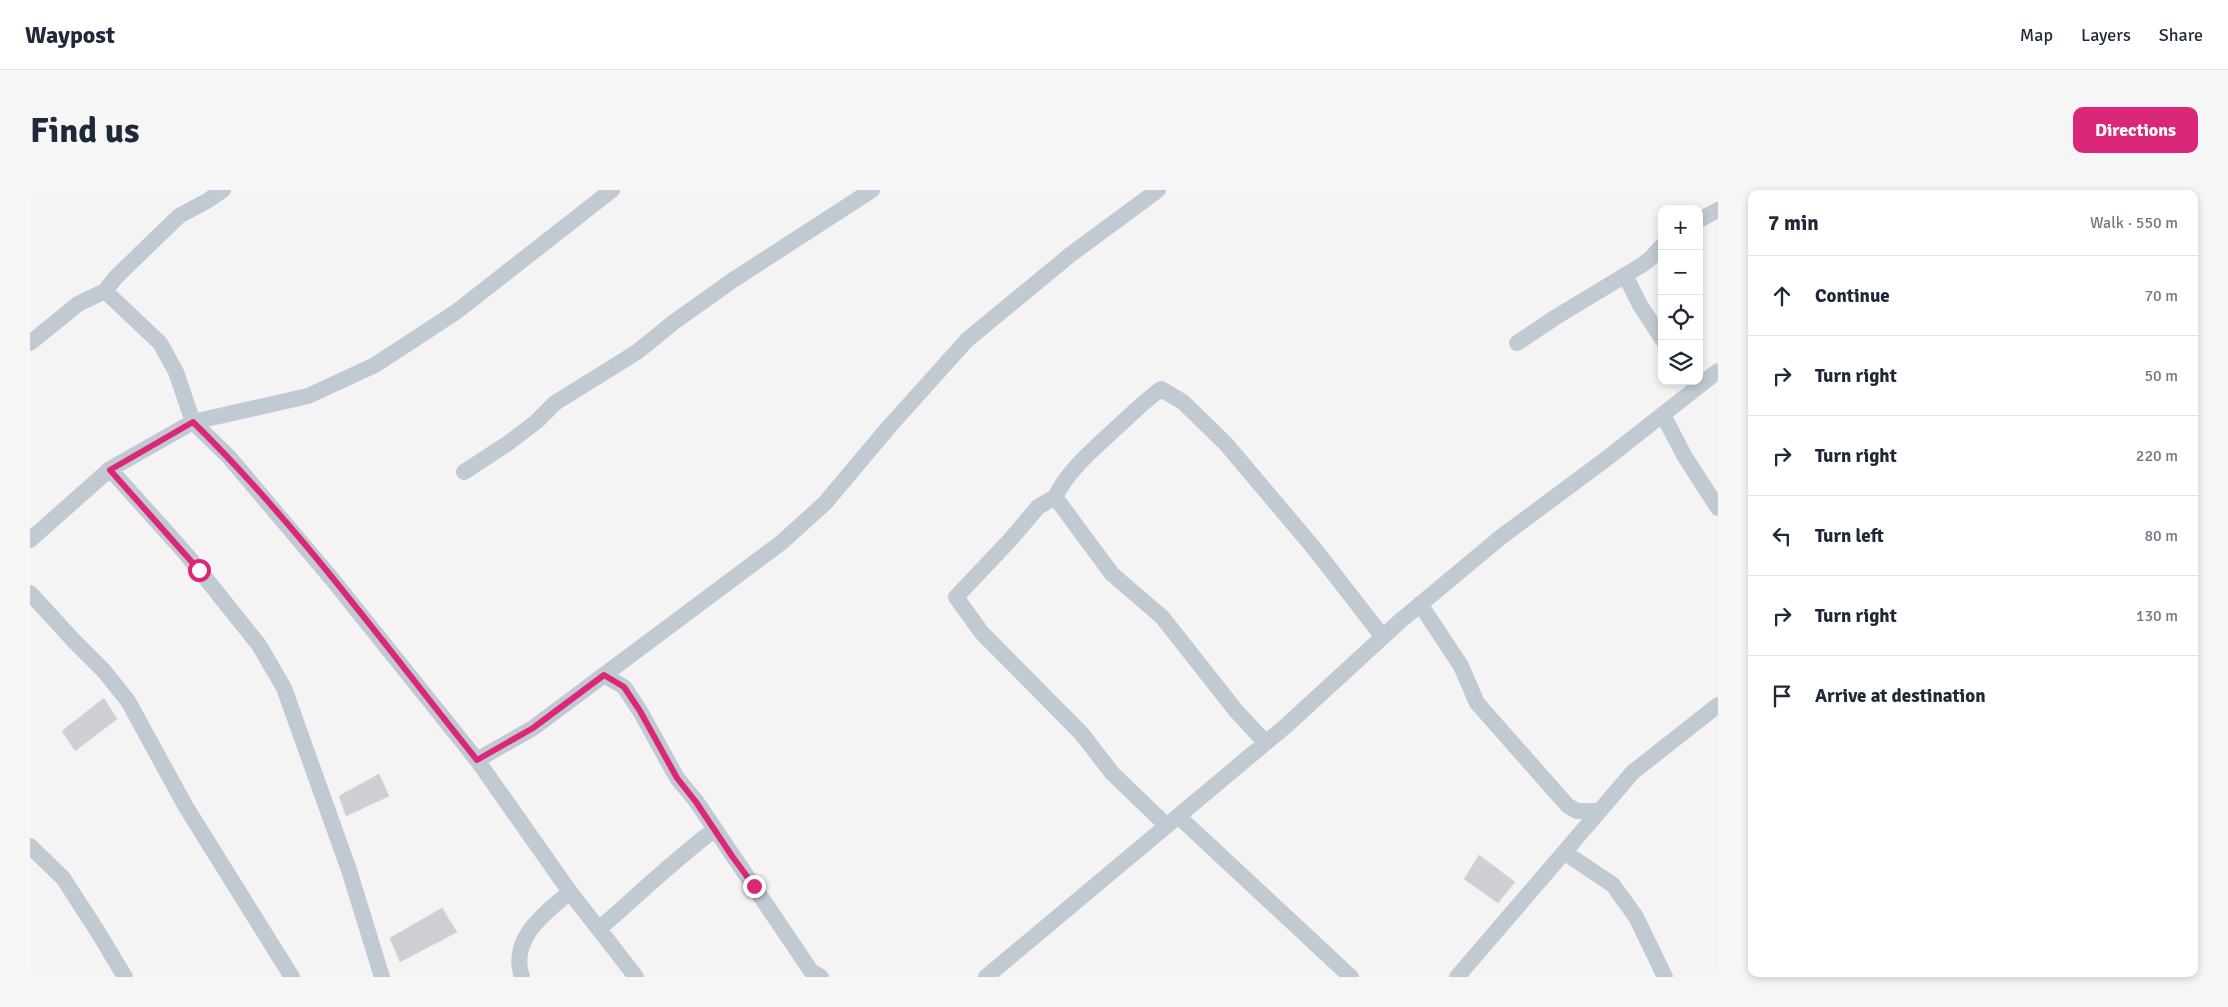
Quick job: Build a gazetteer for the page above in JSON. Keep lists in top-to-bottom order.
{
  "page": {
    "header": "Waypost",
    "nav": ["Map", "Layers", "Share"],
    "buttons": "Directions",
    "title": "Find us",
    "heading": ["7 min", "Walk · 550 m"],
    "map_buttons": ["+", "−"],
    "list": [
      ["Continue", "70 m"],
      ["Turn right", "50 m"],
      ["Turn right", "220 m"],
      ["Turn left", "80 m"],
      ["Turn right", "130 m"],
      "Arrive at destination"
    ]
  }
}
